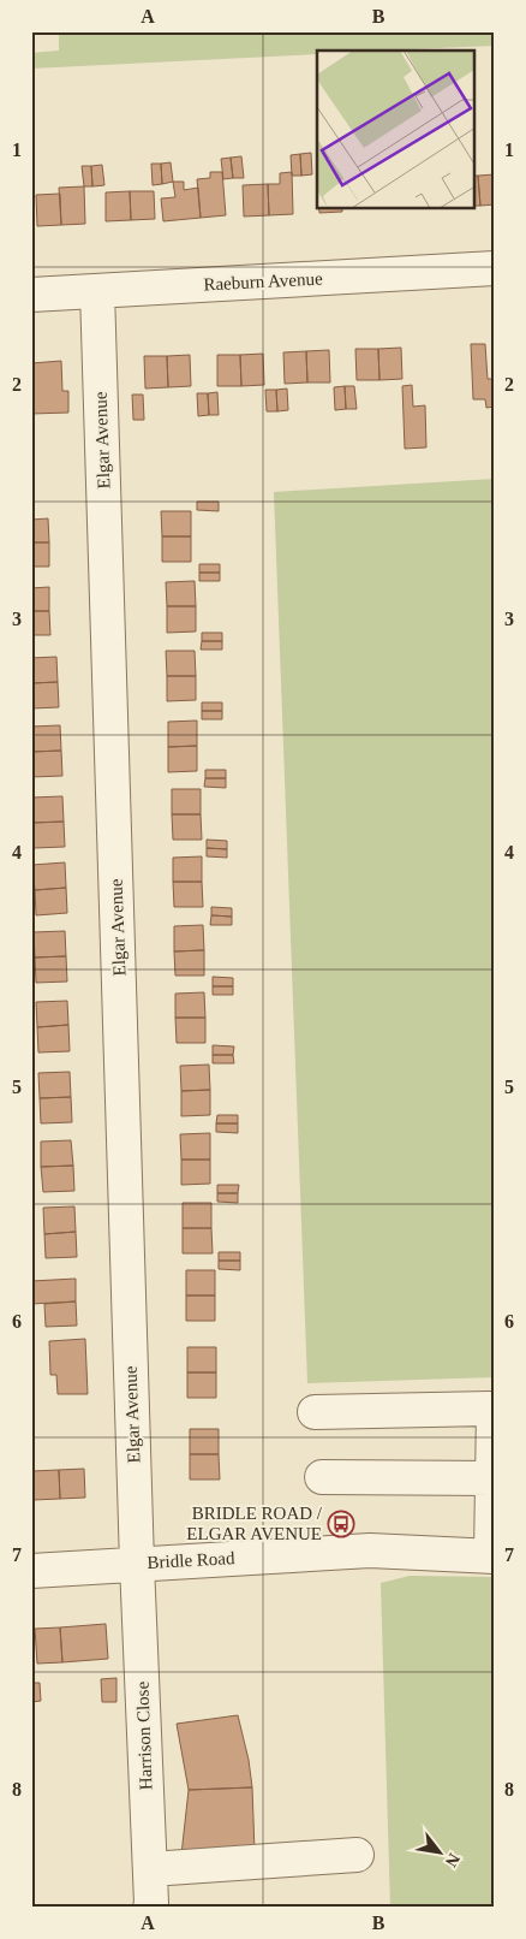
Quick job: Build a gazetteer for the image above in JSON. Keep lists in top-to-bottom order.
{
  "streets": {
    "street": [
      "Raeburn Avenue",
      "Elgar Avenue",
      "Bridle Road",
      "Harrison Close"
    ]
  },
  "crossings": [
    ["Raeburn Avenue", "Elgar Avenue"],
    ["Elgar Avenue", "Bridle Road"],
    ["Elgar Avenue", "Harrison Close"],
    ["Bridle Road", "Harrison Close"]
  ],
  "places": {
    "bus stop": ["BRIDLE ROAD / ELGAR AVENUE"]
  },
  "north": "bottom right",
  "grid": {
    "columns": ["A", "B"],
    "rows": [
      "1",
      "2",
      "3",
      "4",
      "5",
      "6",
      "7",
      "8"
    ]
  }
}
